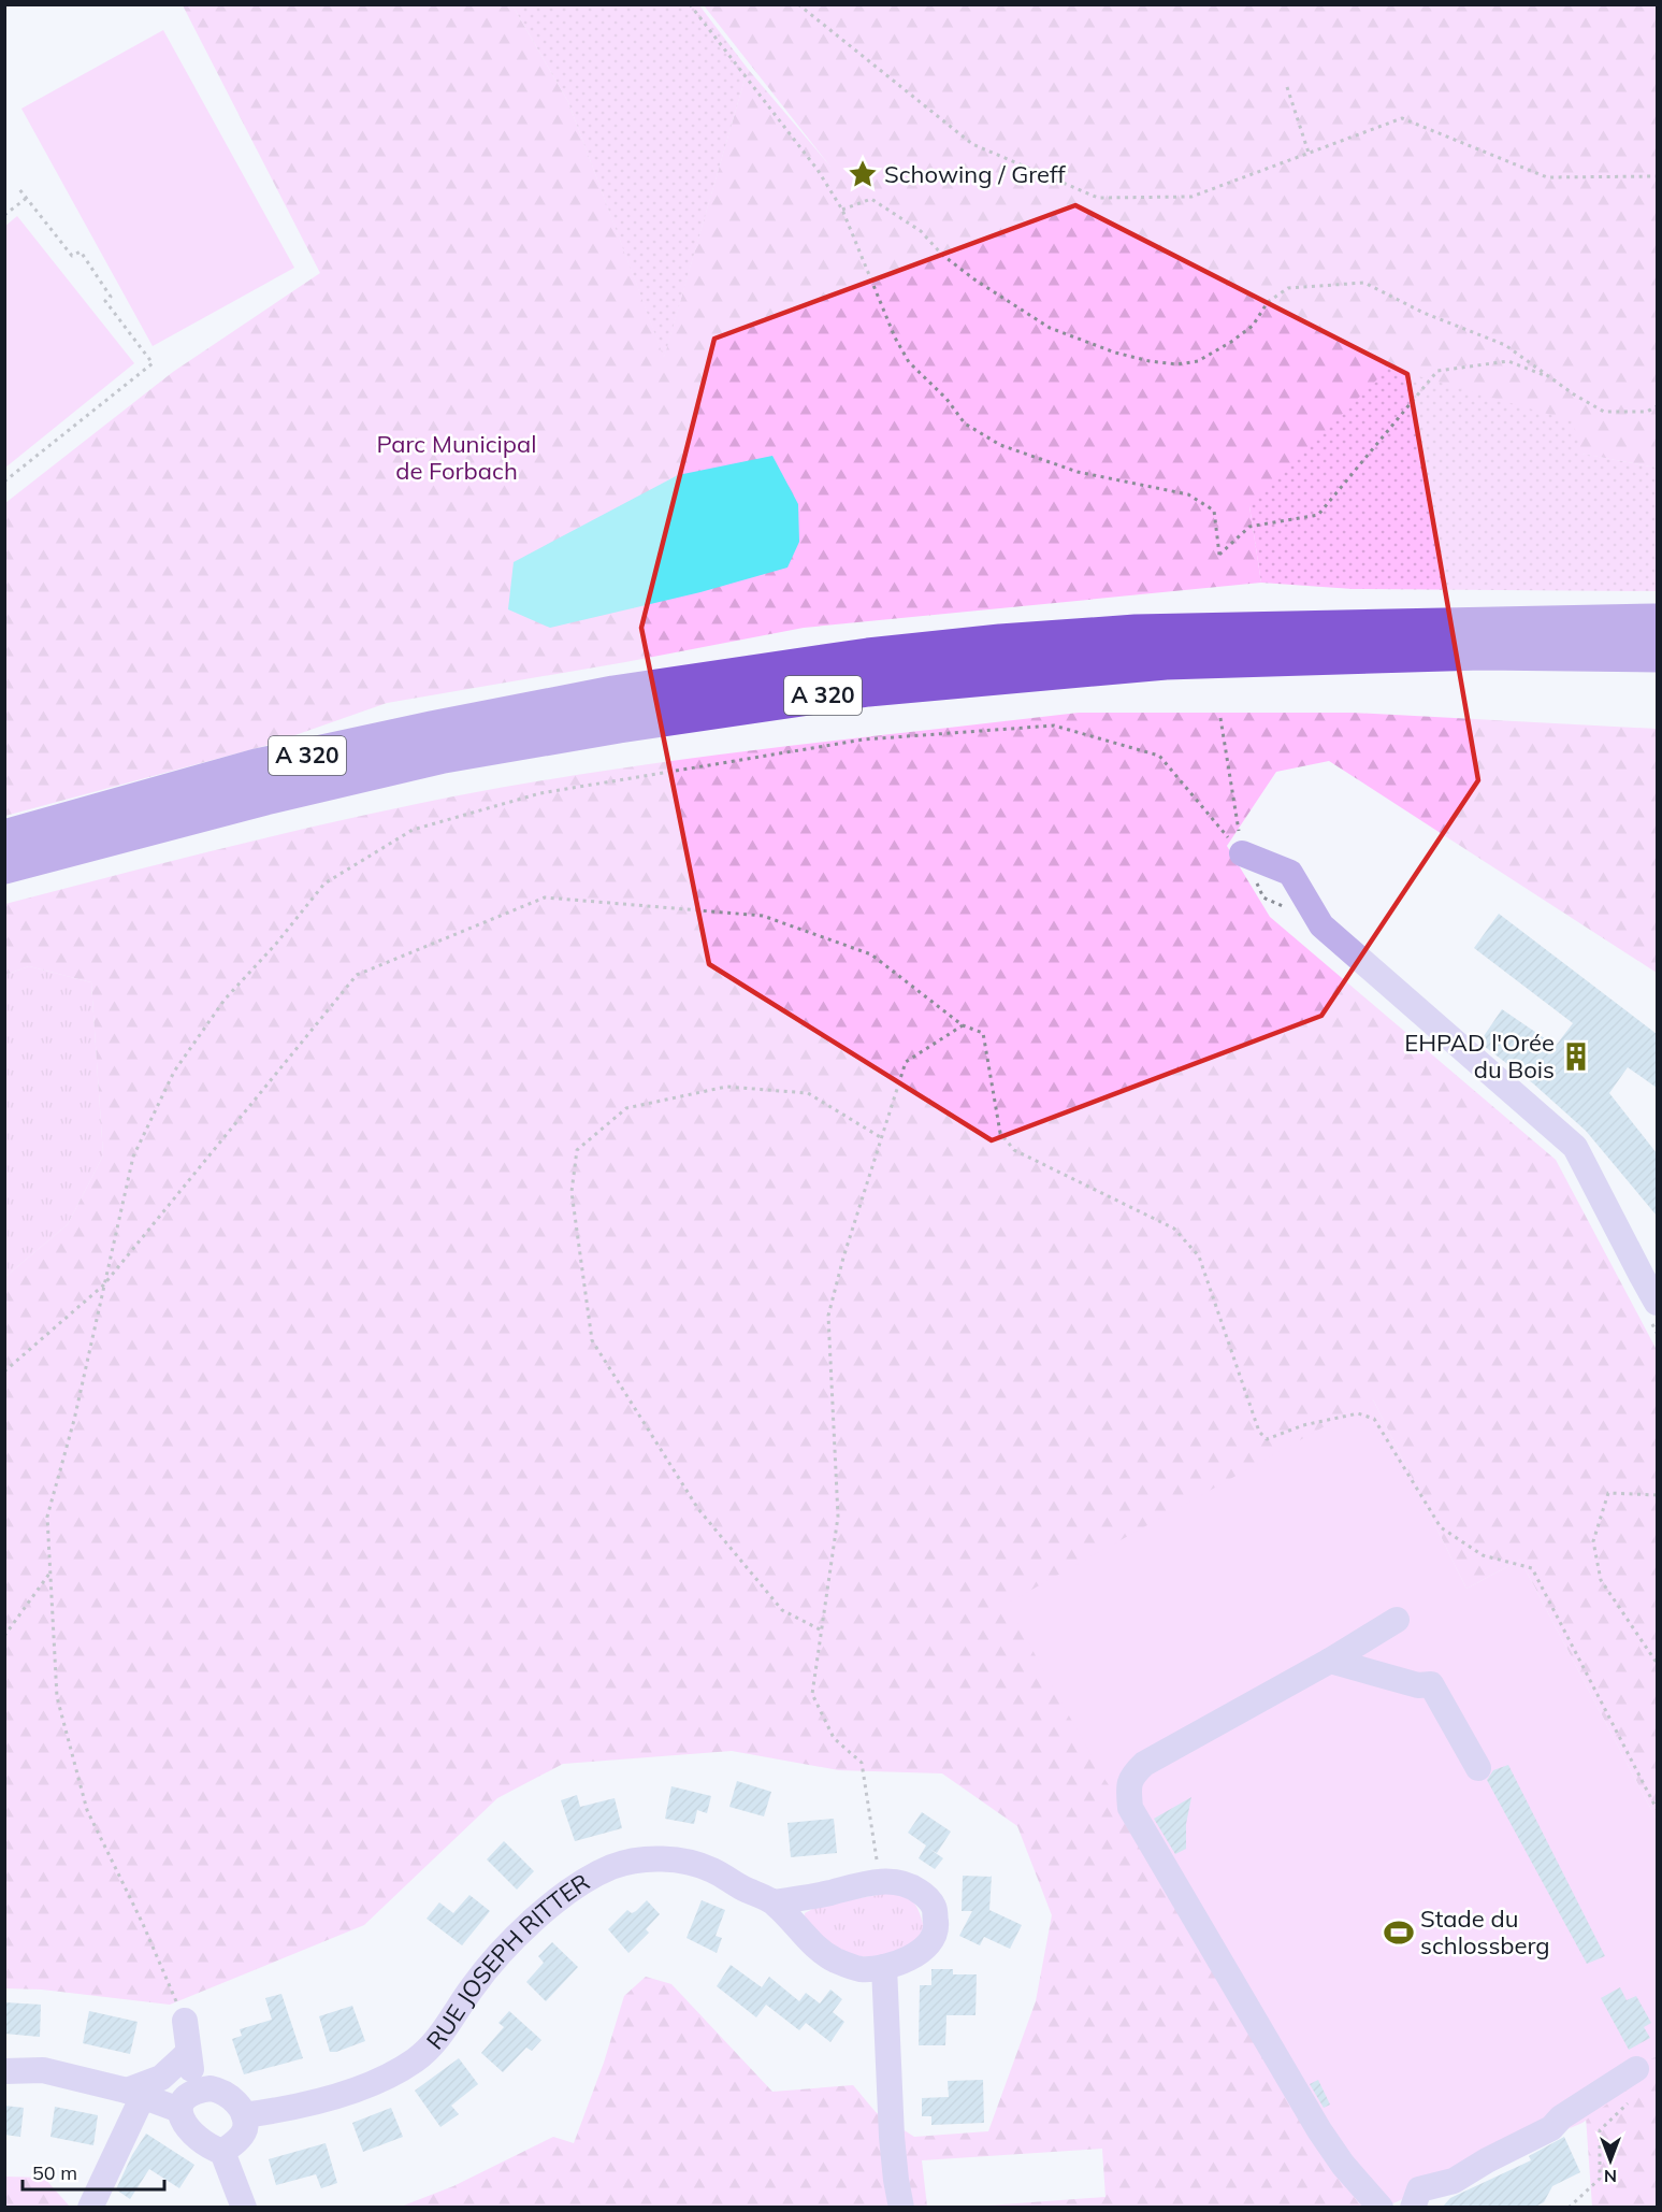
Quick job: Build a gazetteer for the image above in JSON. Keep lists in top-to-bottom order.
{
  "streets": {
    "highway": ["A 320"],
    "street": ["RUE JOSEPH RITTER"]
  },
  "parks": ["Parc Municipal de Forbach"],
  "places": {
    "place": ["Schowing / Greff"],
    "building": ["EHPAD l'Orée du Bois"],
    "sports": ["Stade du schlossberg"]
  },
  "scale_bar": "50 m",
  "north": "bottom"
}
